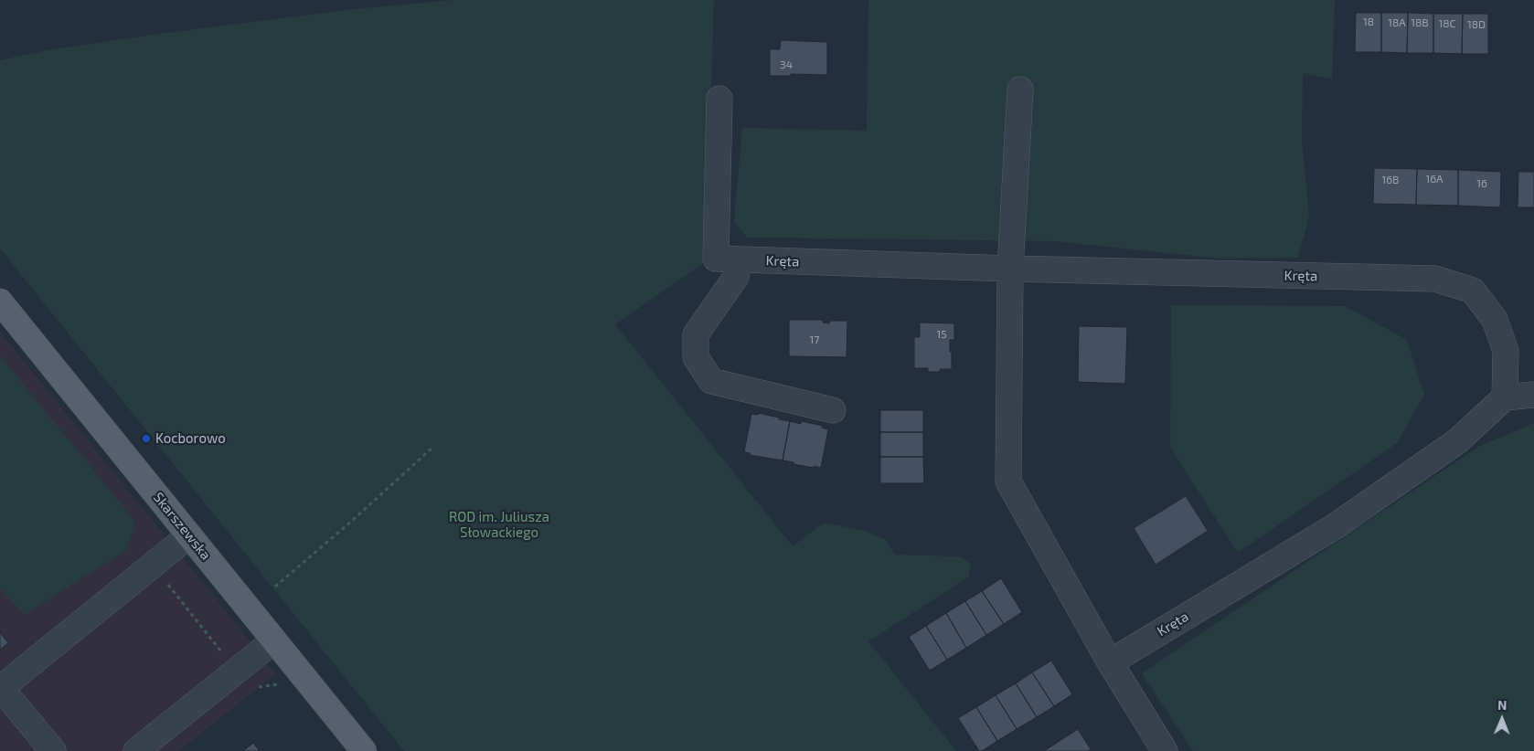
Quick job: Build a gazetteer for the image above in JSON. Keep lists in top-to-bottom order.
{
  "streets": {
    "main road": ["Skarszewska"],
    "street": ["Kręta"]
  },
  "parks": ["ROD im. Juliusza Słowackiego"],
  "places": ["Kocborowo"],
  "house_numbers": [
    "18",
    "18A",
    "18B",
    "18C",
    "18D",
    "34",
    "16A",
    "16B",
    "16",
    "15",
    "17"
  ],
  "north": "top"
}
